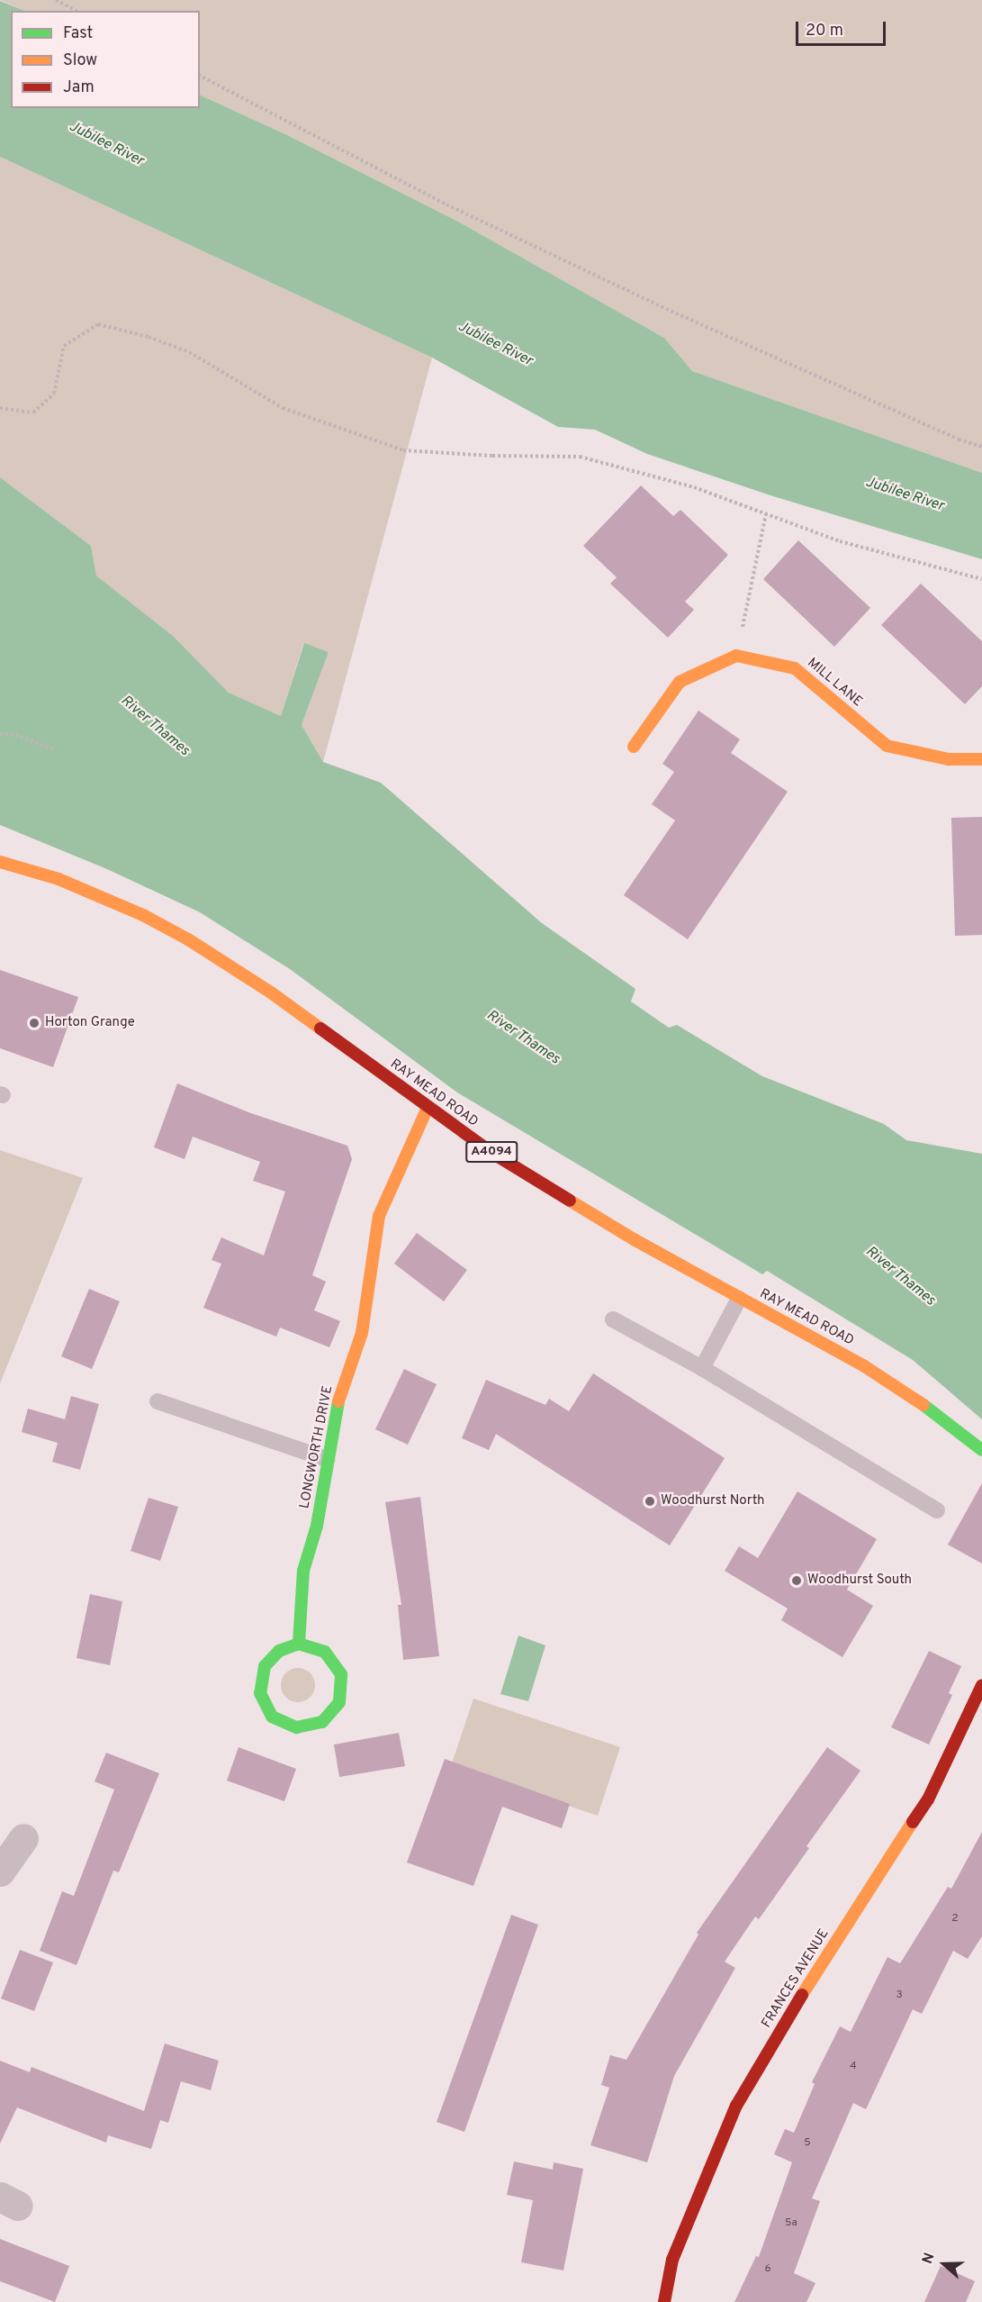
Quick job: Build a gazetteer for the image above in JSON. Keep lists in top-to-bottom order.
{
  "streets": {
    "street": [
      "MILL LANE",
      "RAY MEAD ROAD",
      "A4094",
      "LONGWORTH DRIVE",
      "FRANCES AVENUE"
    ]
  },
  "crossings": [
    ["RAY MEAD ROAD", "LONGWORTH DRIVE"]
  ],
  "water": ["Jubilee River", "River Thames"],
  "places": ["Horton Grange", "Woodhurst North", "Woodhurst South"],
  "house_numbers": [
    "2",
    "3",
    "4",
    "5",
    "5a",
    "6"
  ],
  "legend": ["Fast", "Slow", "Jam"],
  "scale_bar": "20 m",
  "north": "left"
}
